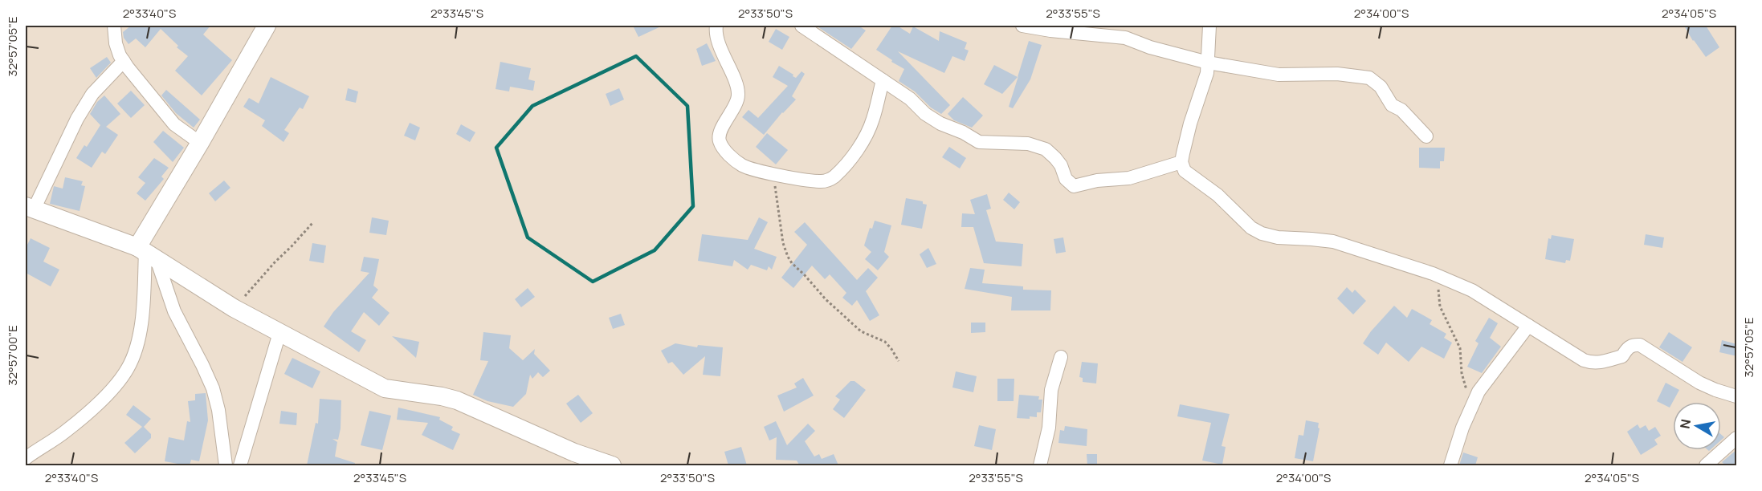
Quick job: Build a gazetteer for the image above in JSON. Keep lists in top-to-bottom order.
{
  "north": "left",
  "coordinates": [
    "2°33'40\"S",
    "2°33'45\"S",
    "2°33'50\"S",
    "2°33'55\"S",
    "2°34'00\"S",
    "2°34'05\"S",
    "32°57'05\"E",
    "32°57'00\"E"
  ]
}
